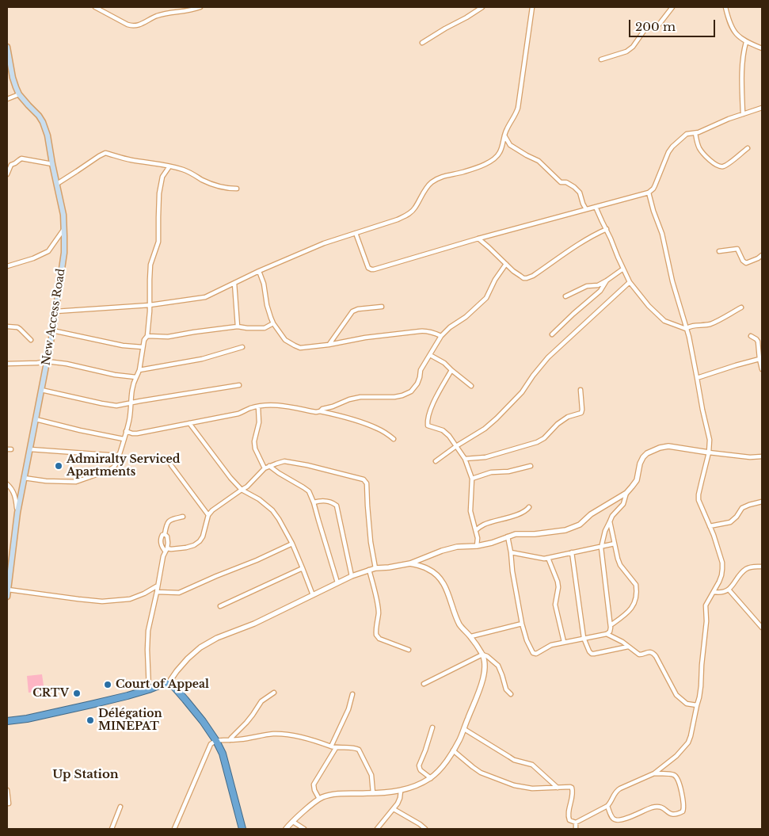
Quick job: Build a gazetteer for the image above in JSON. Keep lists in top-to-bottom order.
{
  "streets": {
    "main road": ["New Access Road"]
  },
  "districts": ["Up Station"],
  "places": [
    "Admiralty Serviced Apartments",
    "Court of Appeal",
    "CRTV",
    "Délégation MINEPAT"
  ],
  "scale_bar": "200 m"
}
